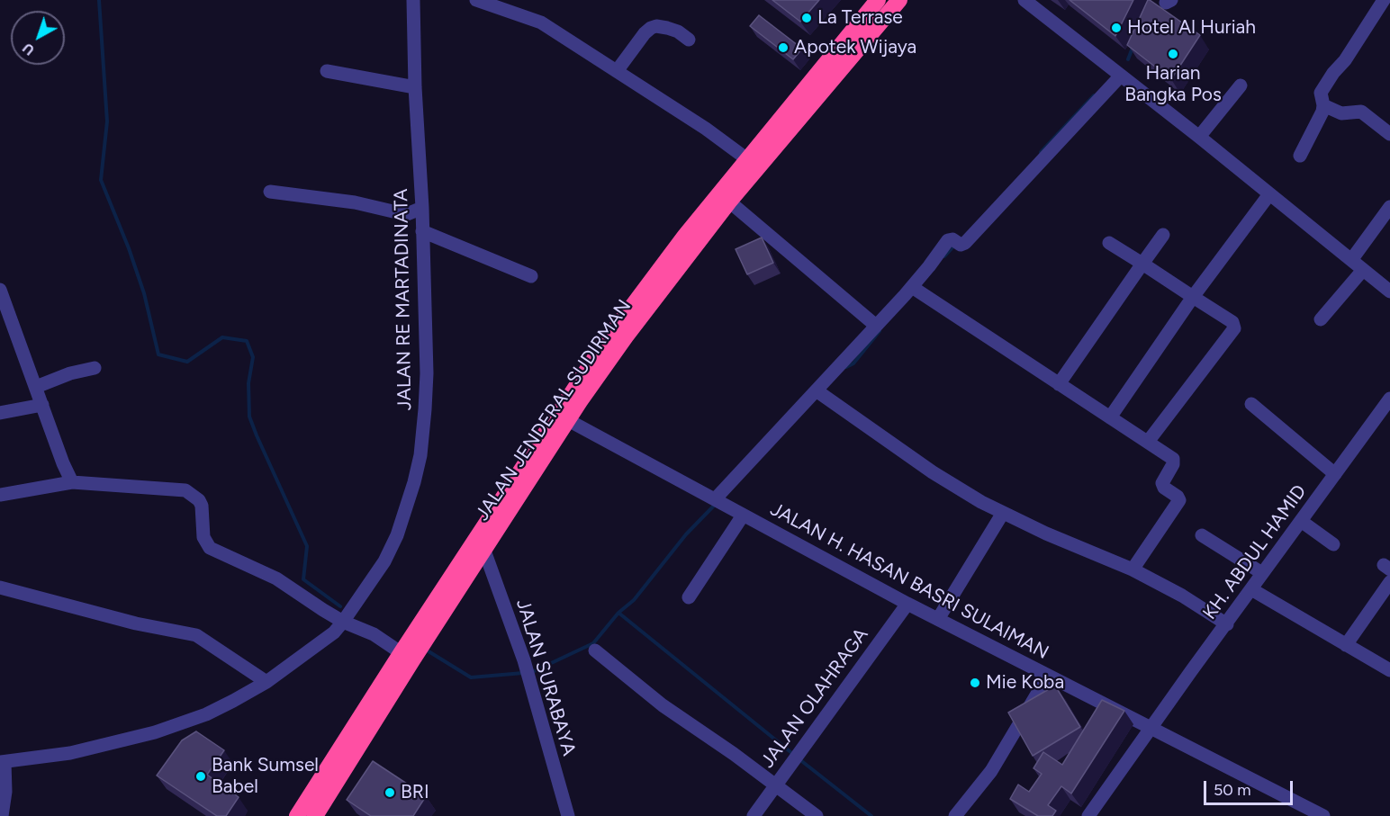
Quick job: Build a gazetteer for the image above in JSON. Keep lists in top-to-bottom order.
{
  "streets": {
    "highway": ["JALAN JENDERAL SUDIRMAN"],
    "street": [
      "JALAN RE MARTADINATA",
      "KH. ABDUL HAMID",
      "JALAN H. HASAN BASRI SULAIMAN",
      "JALAN SURABAYA",
      "JALAN OLAHRAGA"
    ]
  },
  "crossings": [
    ["JALAN JENDERAL SUDIRMAN", "JALAN H. HASAN BASRI SULAIMAN"],
    ["JALAN JENDERAL SUDIRMAN", "JALAN SURABAYA"],
    ["KH. ABDUL HAMID", "JALAN H. HASAN BASRI SULAIMAN"],
    ["JALAN H. HASAN BASRI SULAIMAN", "JALAN OLAHRAGA"]
  ],
  "places": [
    "La Terrase",
    "Hotel Al Huriah",
    "Apotek Wijaya",
    "Harian Bangka Pos",
    "Mie Koba",
    "Bank Sumsel Babel",
    "BRI"
  ],
  "scale_bar": "50 m",
  "north": "bottom left"
}
